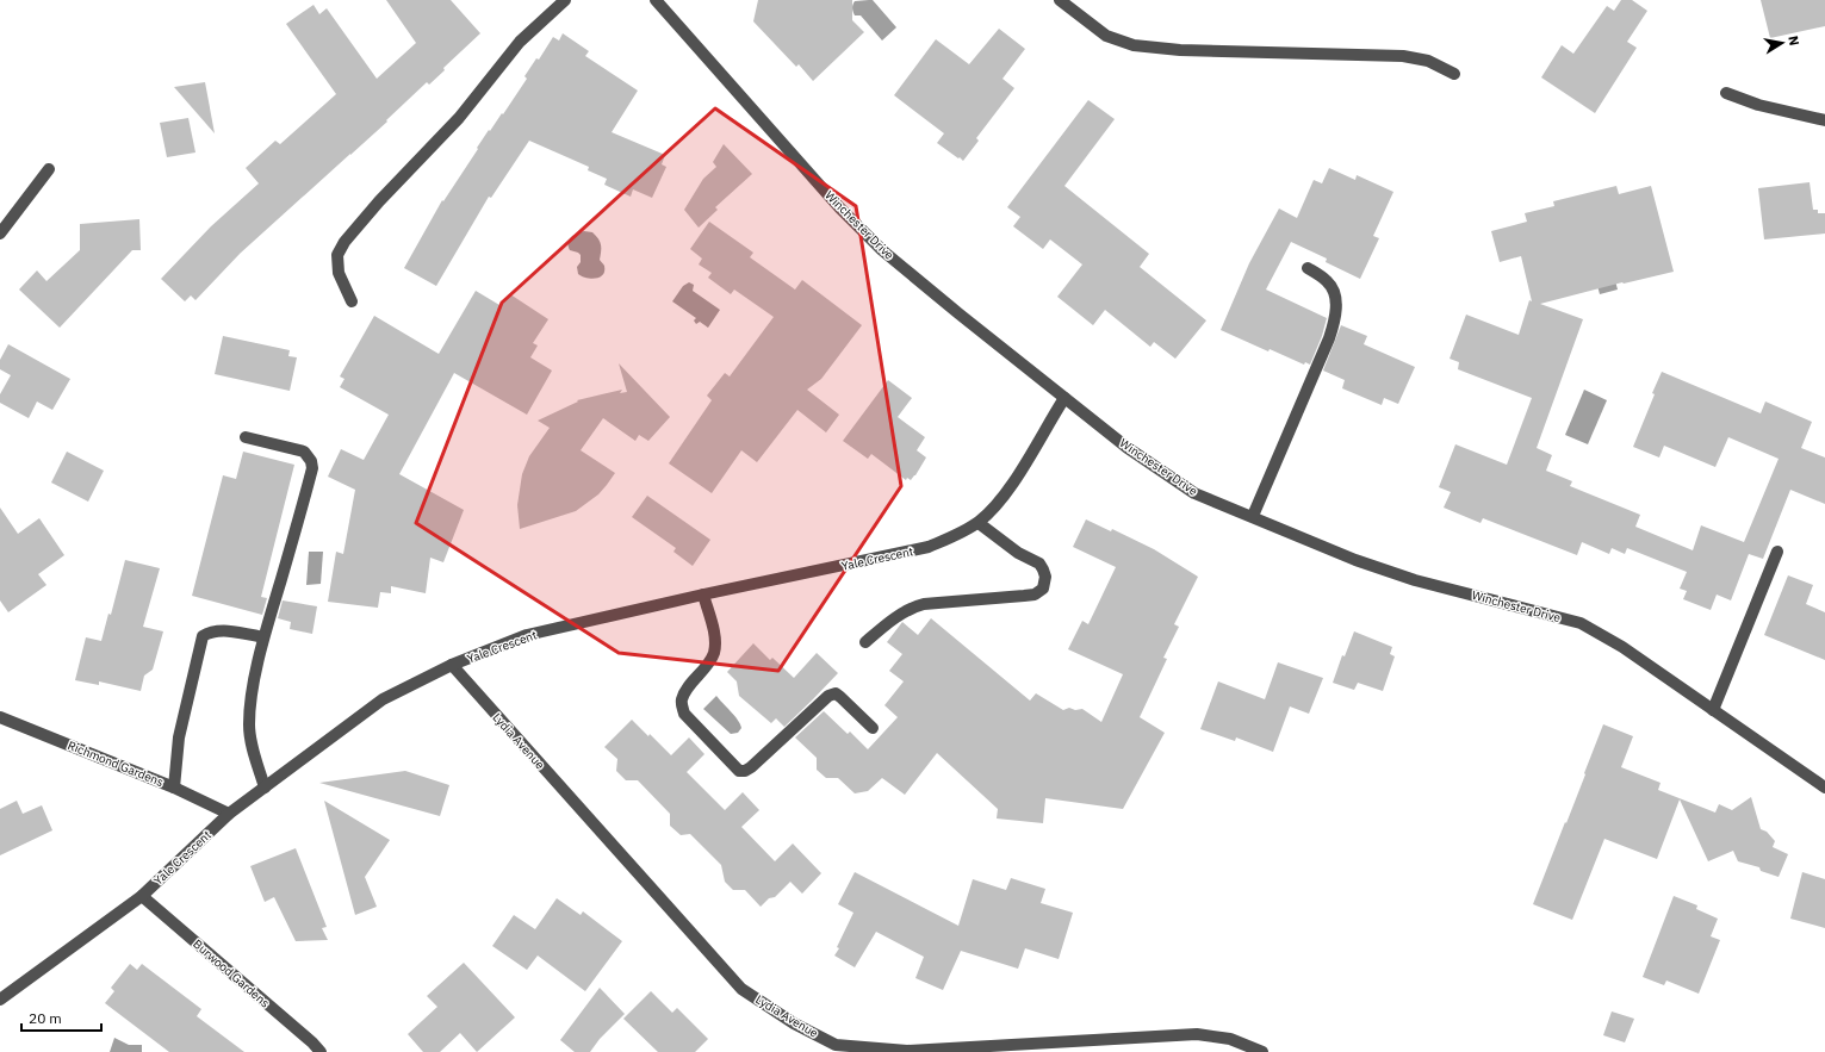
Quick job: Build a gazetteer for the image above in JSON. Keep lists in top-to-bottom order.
{
  "streets": {
    "street": [
      "Winchester Drive",
      "Yale Crescent",
      "Lydia Avenue",
      "Richmond Gardens",
      "Burwood Gardens"
    ]
  },
  "crossings": [
    ["Winchester Drive", "Yale Crescent"],
    ["Yale Crescent", "Lydia Avenue"],
    ["Yale Crescent", "Richmond Gardens"],
    ["Yale Crescent", "Burwood Gardens"]
  ],
  "scale_bar": "20 m",
  "north": "right"
}
